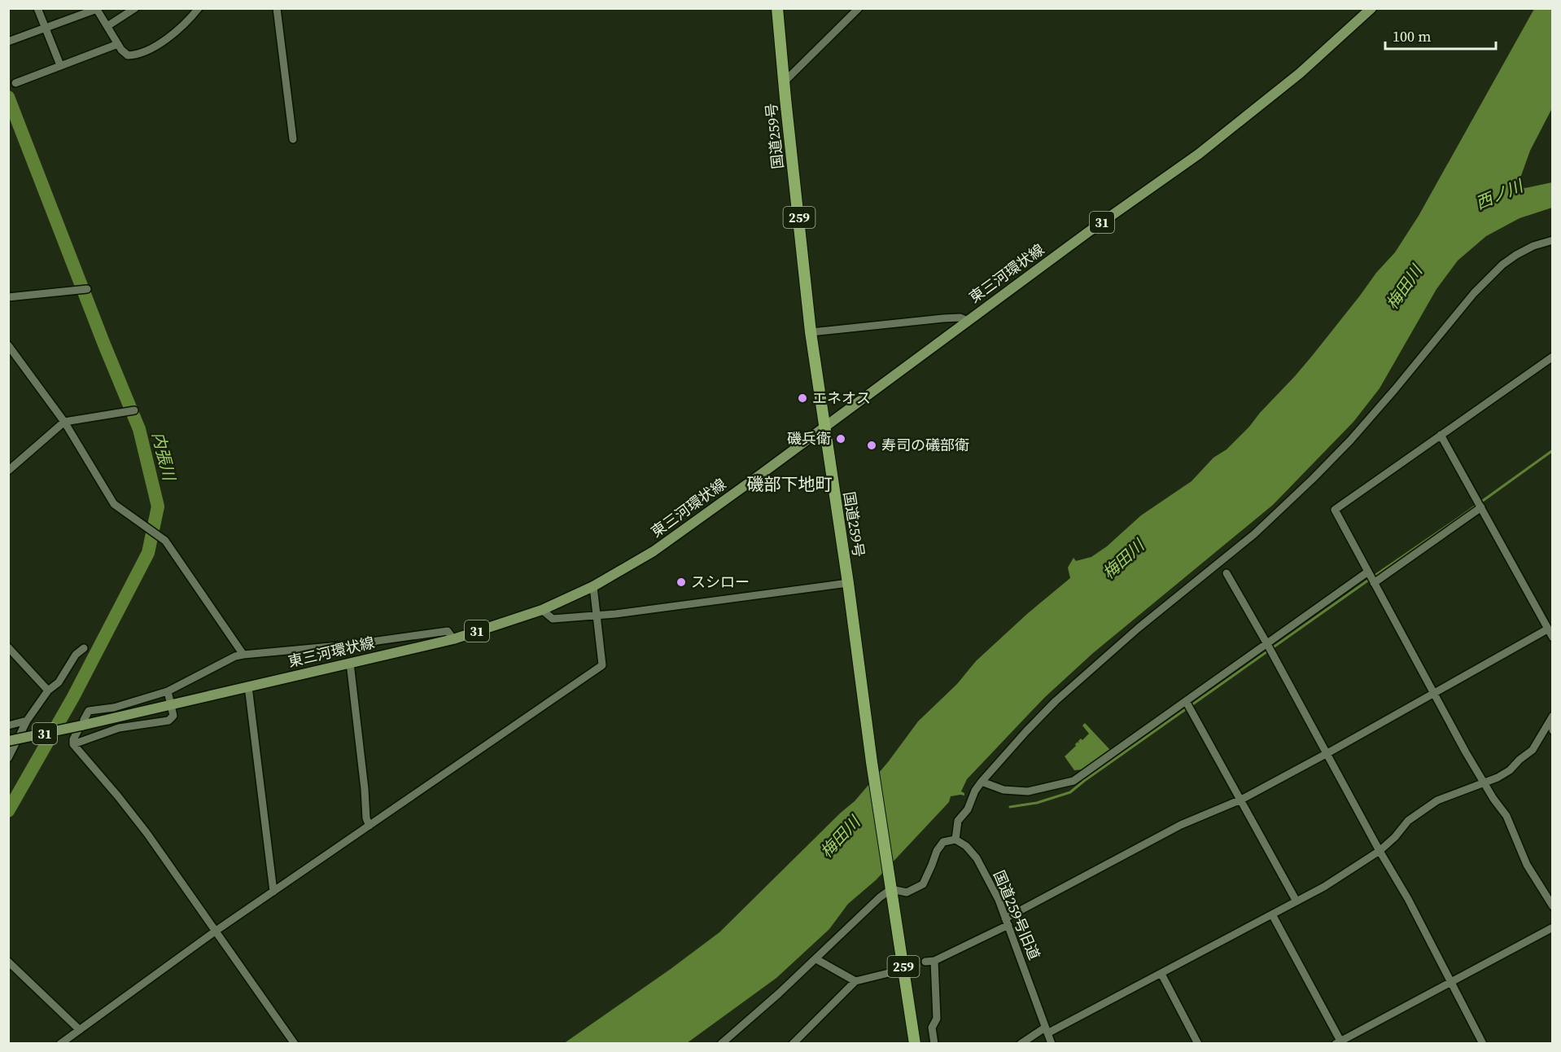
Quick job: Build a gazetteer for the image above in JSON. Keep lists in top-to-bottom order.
{
  "streets": {
    "highway": ["国道259号", "259"],
    "main road": ["31", "東三河環状線"],
    "street": ["国道259号旧道"]
  },
  "crossings": [
    ["国道259号", "東三河環状線"]
  ],
  "districts": ["磯部下地町"],
  "water": ["西ノ川", "梅田川", "内張川"],
  "places": [
    "エネオス",
    "磯兵衛",
    "寿司の礒部衛",
    "スシロー"
  ],
  "scale_bar": "100 m"
}
